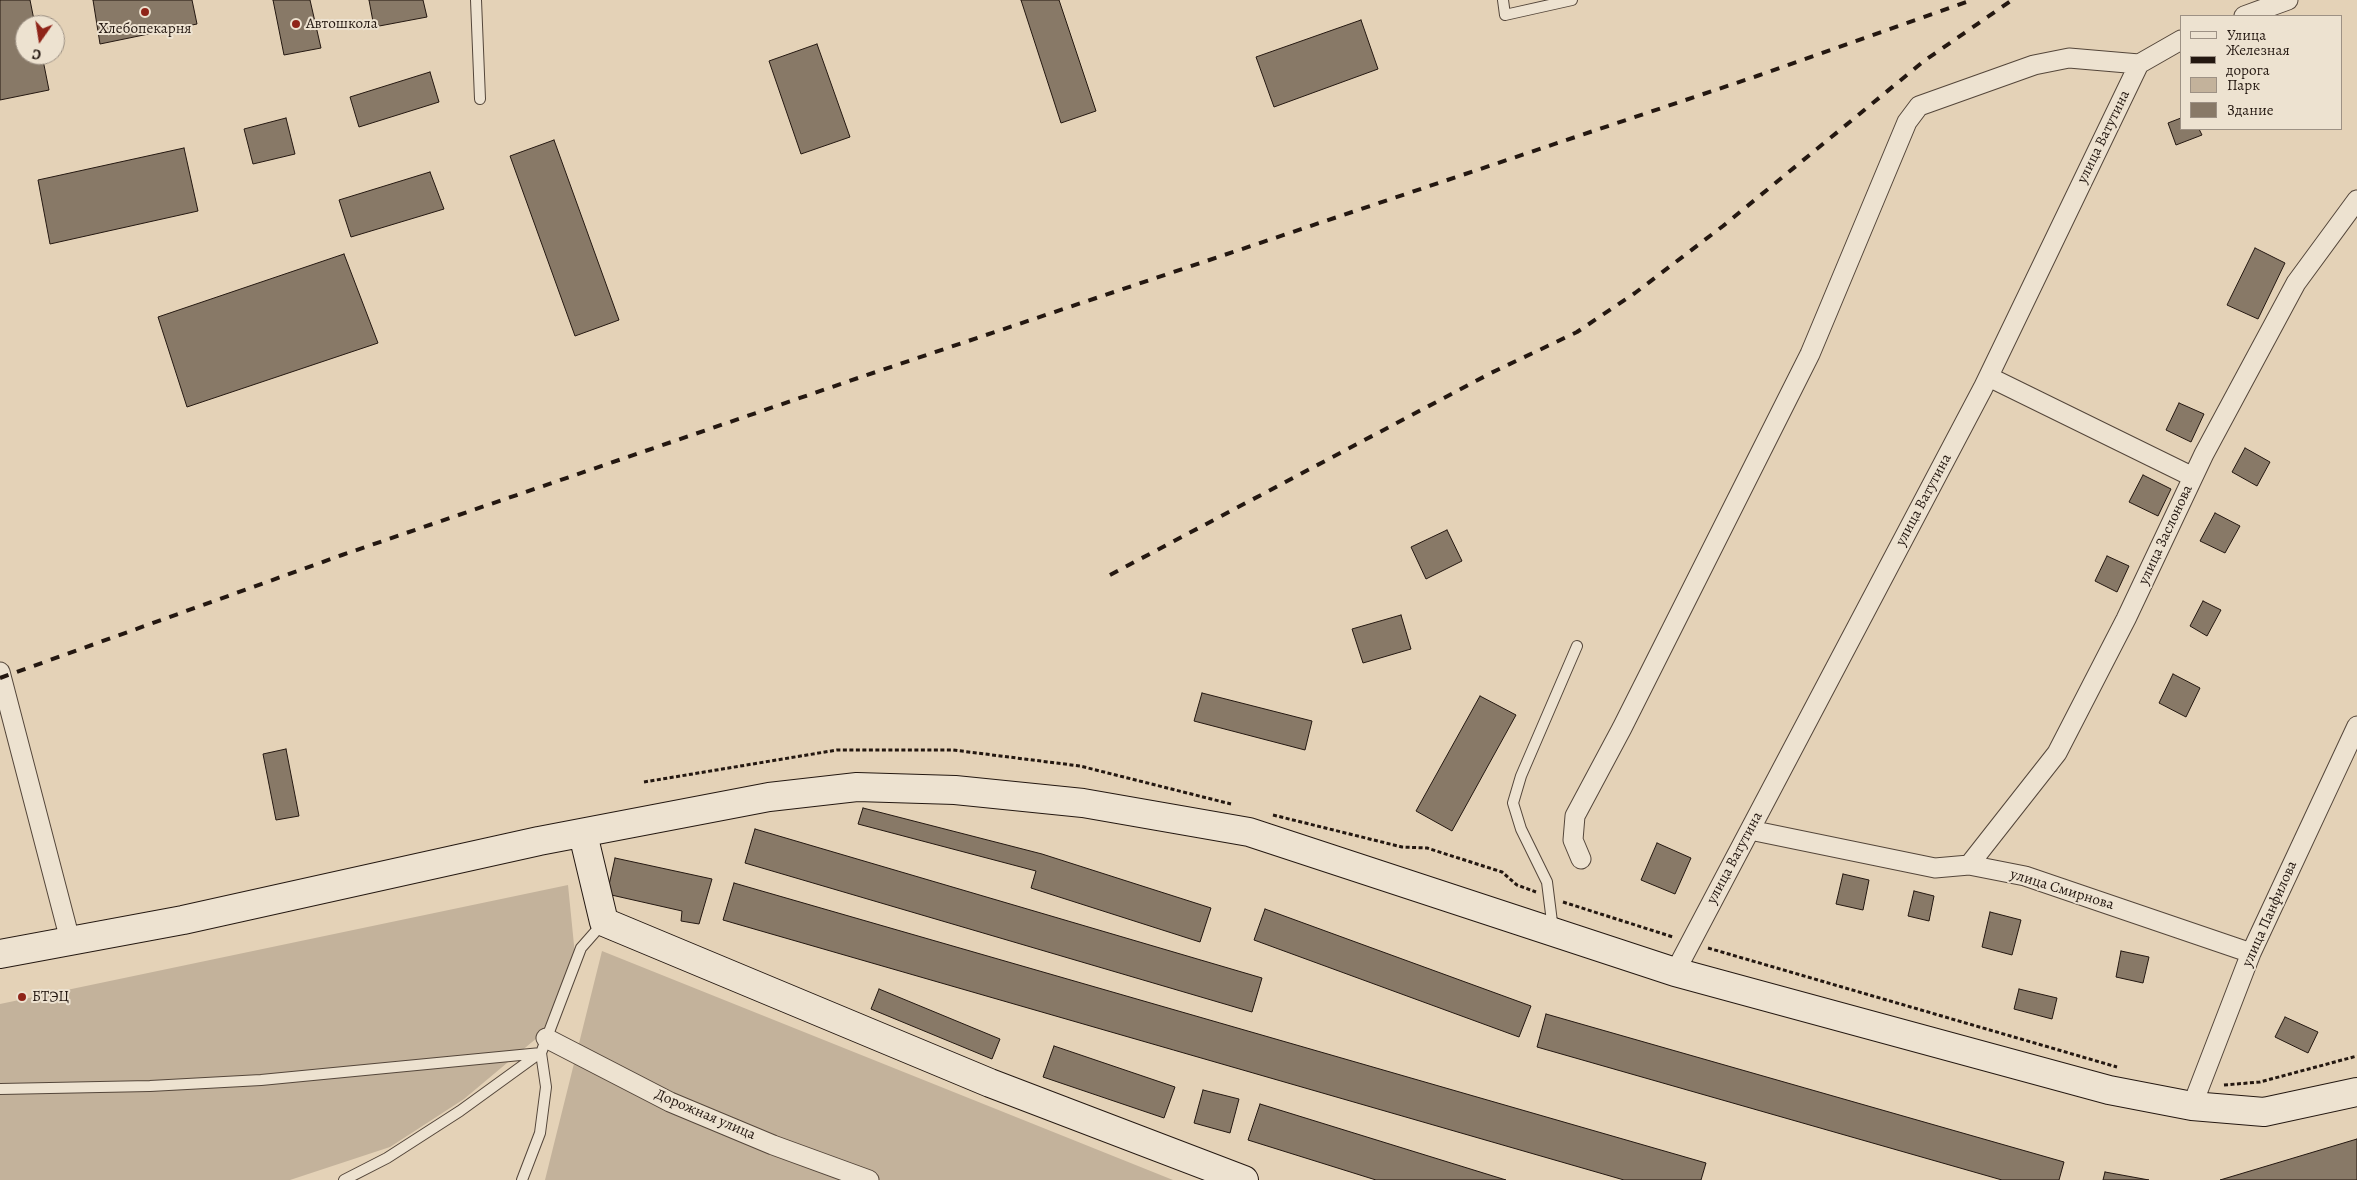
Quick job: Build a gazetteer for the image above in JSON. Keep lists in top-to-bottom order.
{
  "streets": {
    "street": [
      "улица Ватутина",
      "улица Заслонова",
      "улица Смирнова",
      "улица Панфилова",
      "Дорожная улица"
    ]
  },
  "crossings": [
    ["улица Ватутина", "улица Смирнова"],
    ["улица Заслонова", "улица Смирнова"],
    ["улица Смирнова", "улица Панфилова"]
  ],
  "places": ["Хлебопекарня", "Автошкола", "БТЭЦ"],
  "legend": [
    "Улица",
    "Железная дорога",
    "Парк",
    "Здание"
  ],
  "north": "bottom"
}
